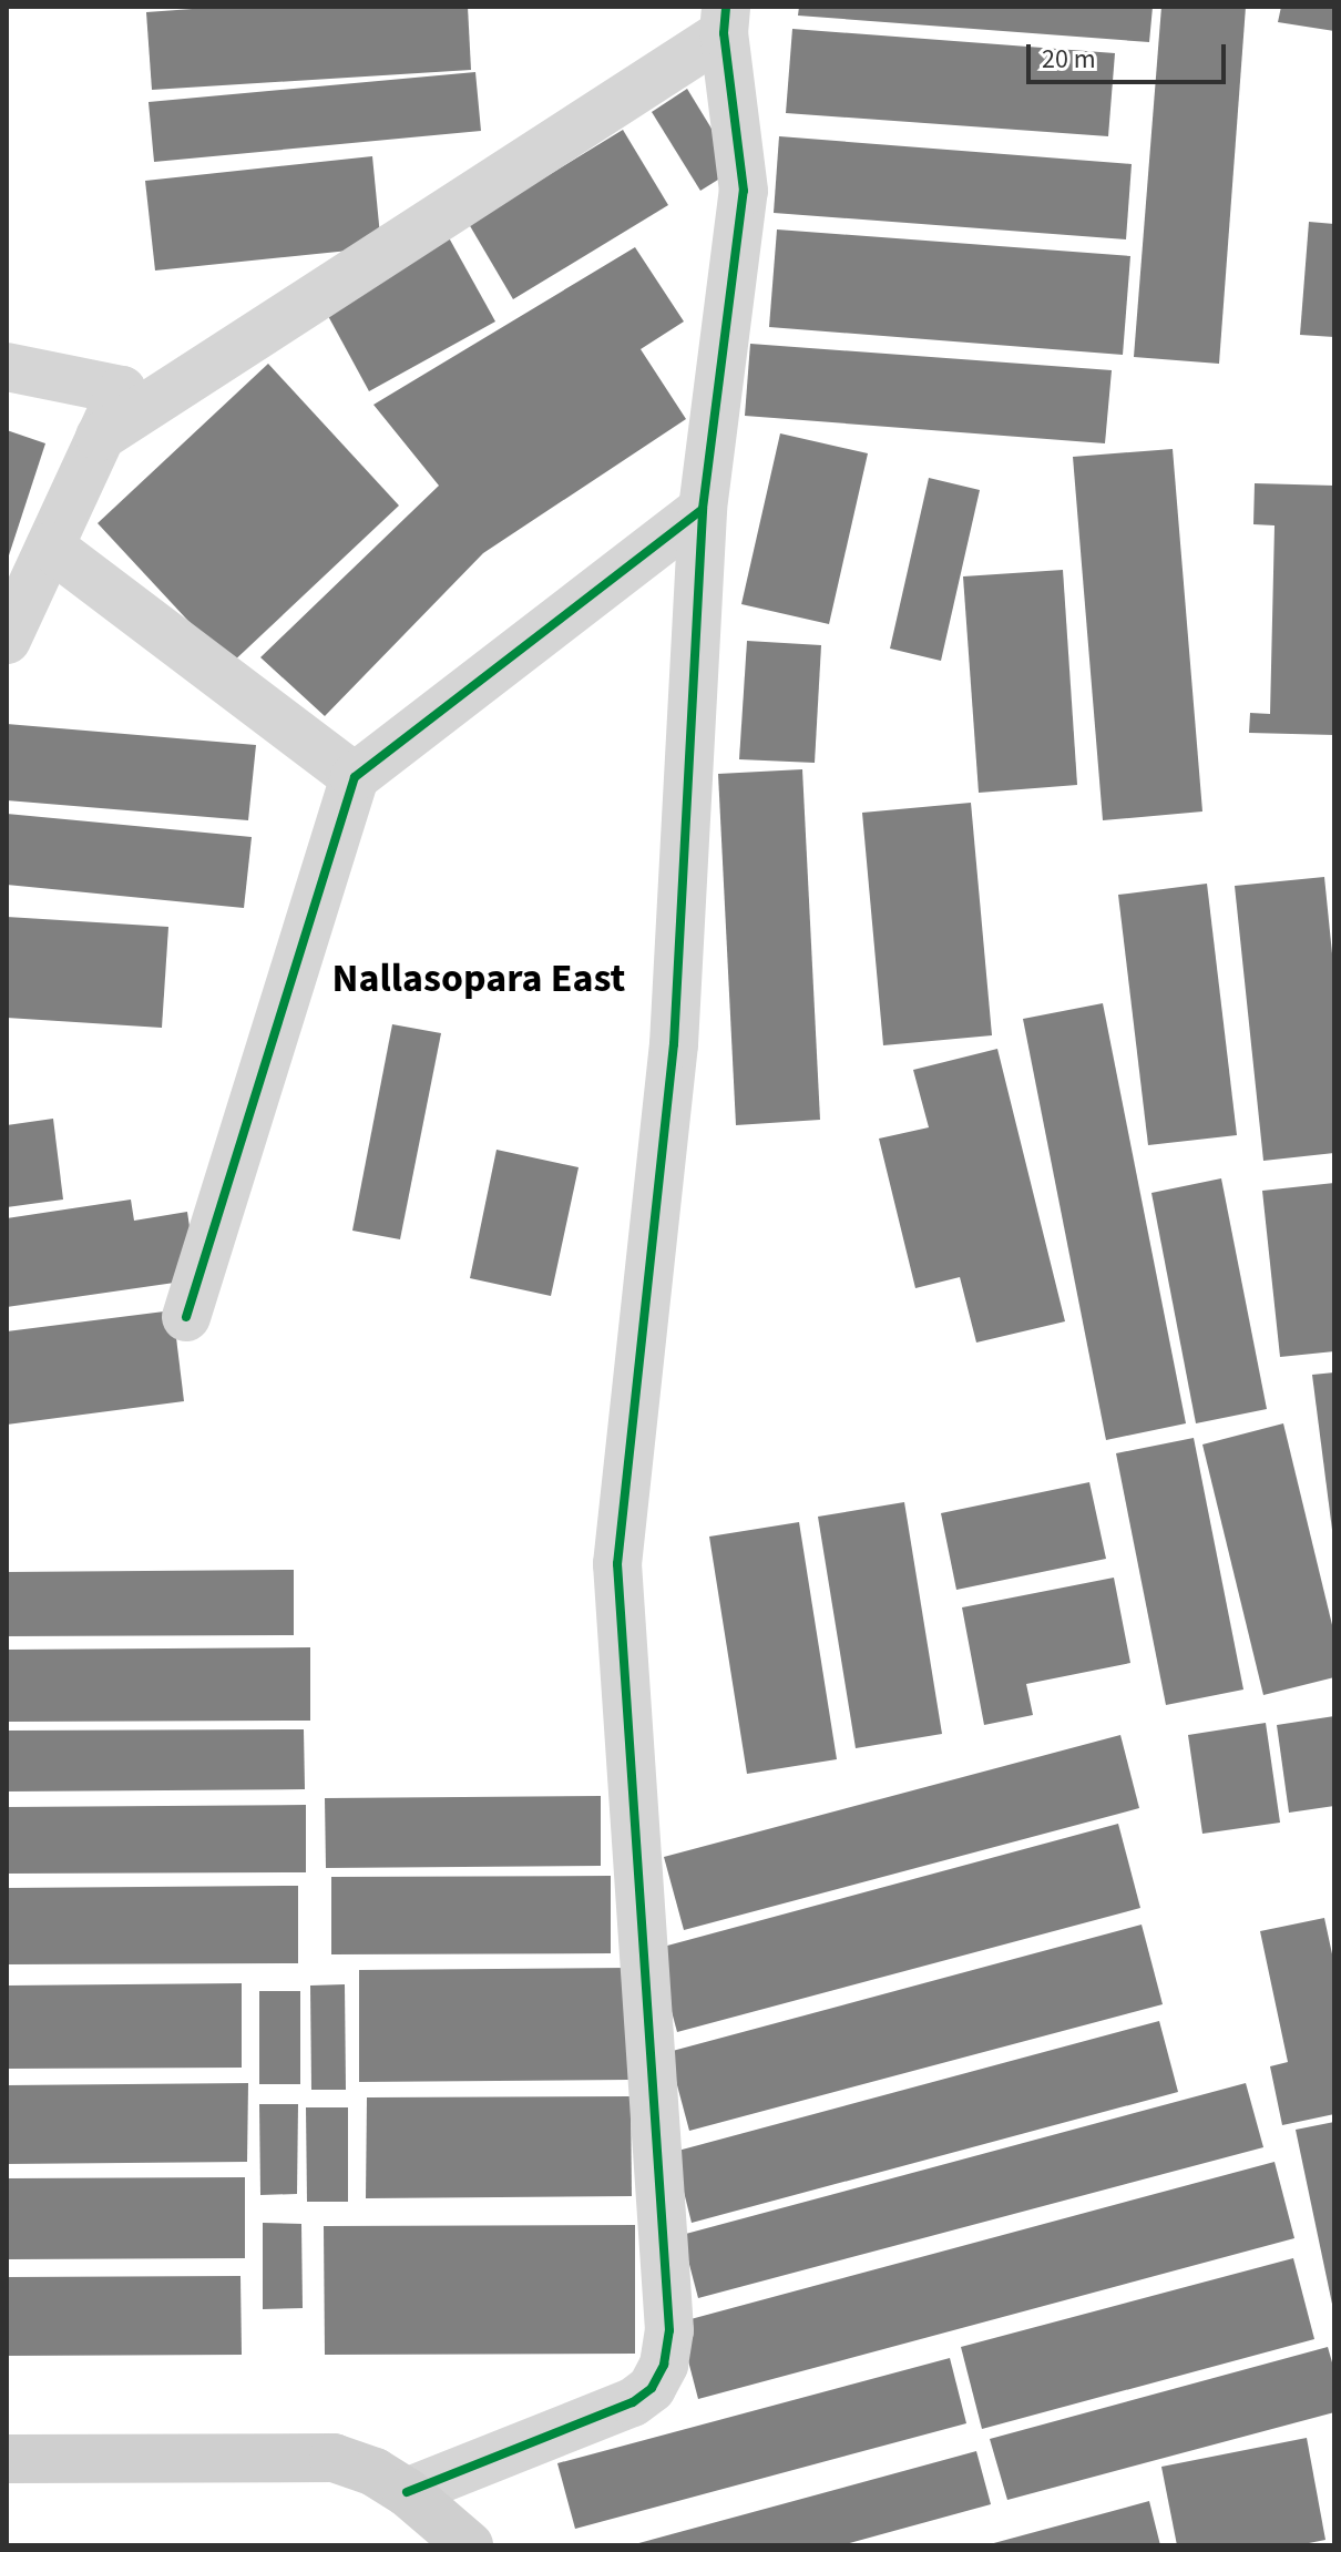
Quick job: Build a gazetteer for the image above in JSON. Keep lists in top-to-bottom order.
{
  "districts": ["Nallasopara East"],
  "scale_bar": "20 m"
}
